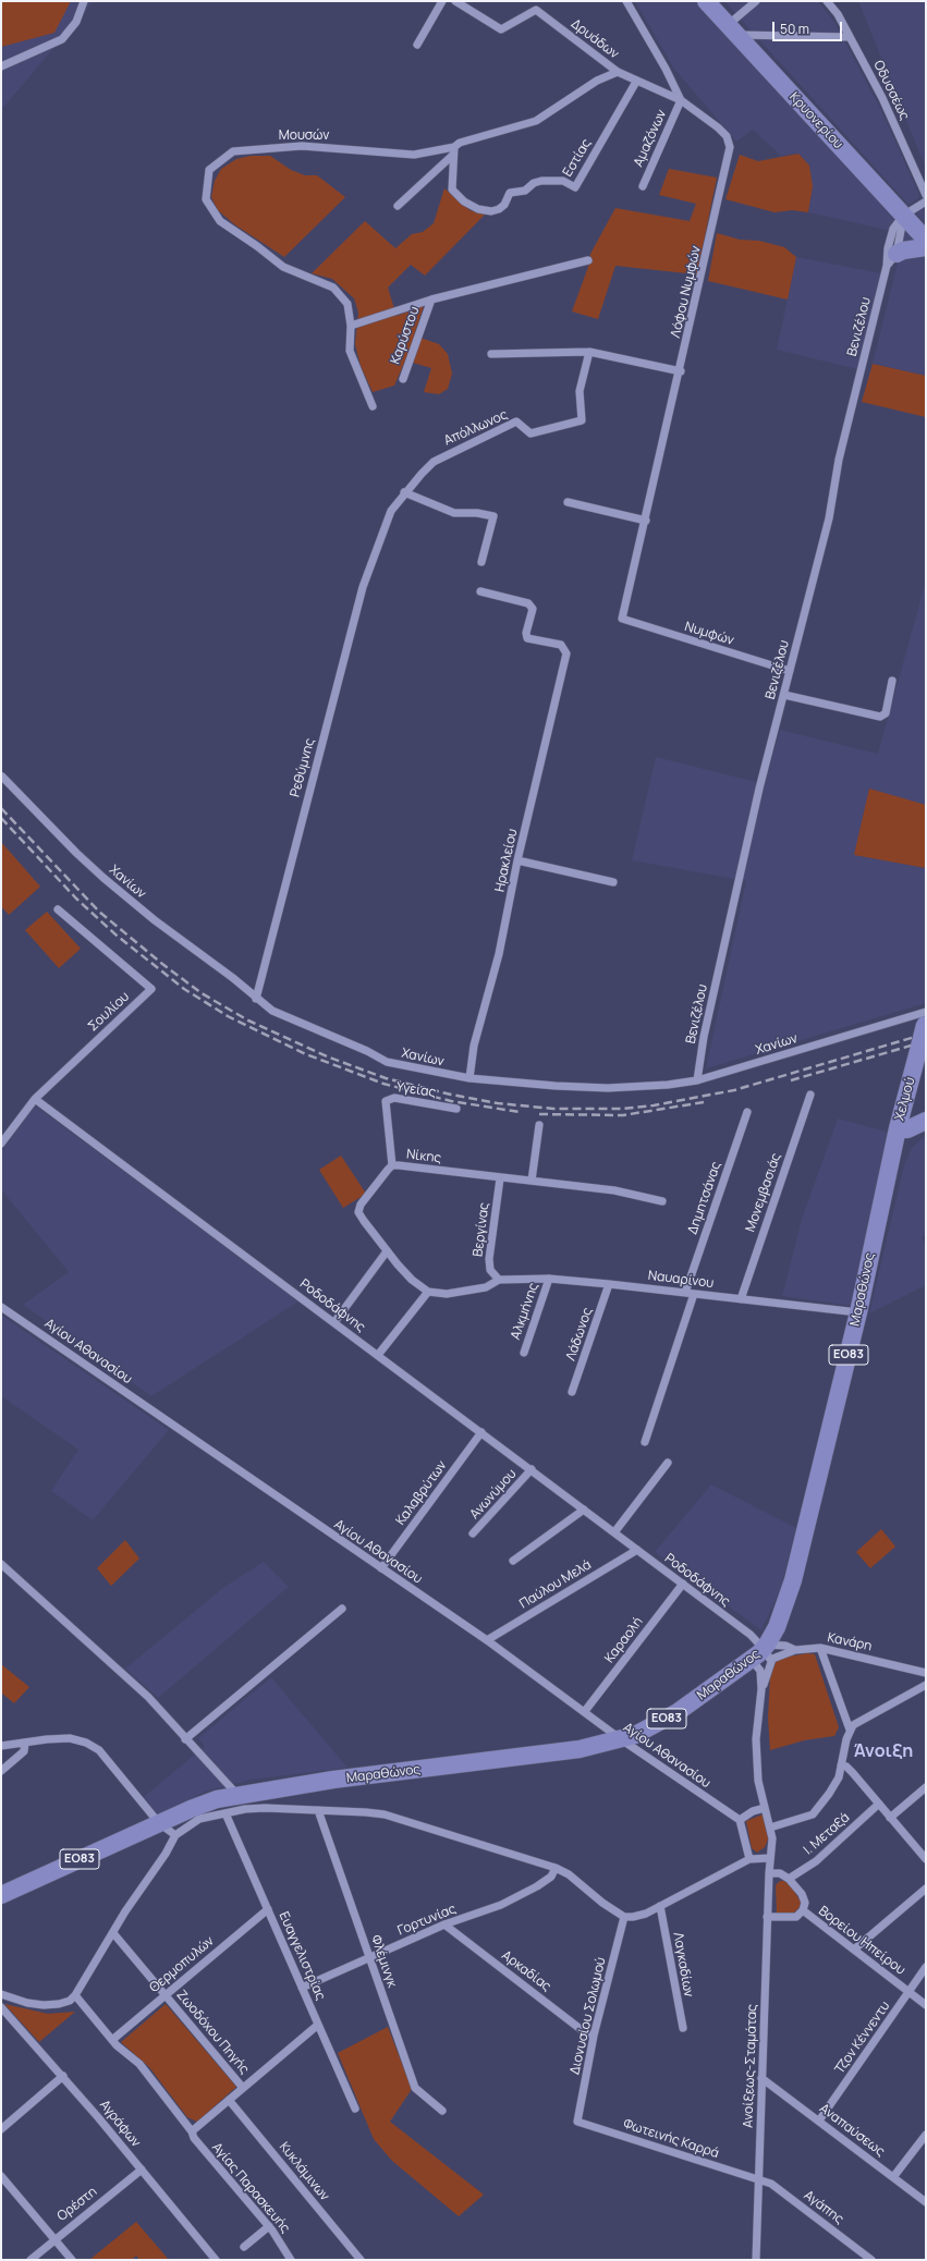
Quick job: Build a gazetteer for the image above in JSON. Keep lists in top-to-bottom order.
{
  "streets": {
    "main road": [
      "Κρυονερίου",
      "Χελμού",
      "Μαραθώνος",
      "ΕΟ83"
    ],
    "street": [
      "Δρυάδων",
      "Οδυσσέως",
      "Μουσών",
      "Αμαζόνων",
      "Εστίας",
      "Λόφου Νυμφών",
      "Βενιζέλου",
      "Καρύστου",
      "Απόλλωνος",
      "Νυμφών",
      "Ρεθύμνης",
      "Ηρακλείου",
      "Χανίων",
      "Σουλίου",
      "Υγείας",
      "Νίκης",
      "Μονεμβασιάς",
      "Δημητσάνας",
      "Βεργίνας",
      "Ναυαρίνου",
      "Ροδοδάφνης",
      "Αλκμήνης",
      "Λάδωνος",
      "Αγίου Αθανασίου",
      "Καλαβρύτων",
      "Ανωνύμου",
      "Παύλου Μελά",
      "Καραολή",
      "Κανάρη",
      "Ι. Μεταξά",
      "Γορτυνίας",
      "Βορείου Ηπείρου",
      "Ευαγγελιστρίας",
      "Φλέμινγκ",
      "Θερμοπυλών",
      "Λαγκαδίων",
      "Αρκαδίας",
      "Διονυσίου Σολωμού",
      "Ζωοδόχου Πηγής",
      "Τζον Κέννεντυ",
      "Ανοίξεως-Σταμάτας",
      "Αγράφων",
      "Αναπαύσεως",
      "Φωτεινής Καρρά",
      "Κυκλάμινων",
      "Αγίας Παρασκευής",
      "Ορέστη",
      "Αγάπης"
    ]
  },
  "crossings": [
    ["Δρυάδων", "Μουσών"],
    ["Δρυάδων", "Αμαζόνων"],
    ["Δρυάδων", "Εστίας"],
    ["Δρυάδων", "Λόφου Νυμφών"],
    ["Κρυονερίου", "Βενιζέλου"],
    ["Μουσών", "Εστίας"],
    ["Αμαζόνων", "Λόφου Νυμφών"],
    ["Λόφου Νυμφών", "Νυμφών"],
    ["Βενιζέλου", "Νυμφών"],
    ["Βενιζέλου", "Χανίων"],
    ["Απόλλωνος", "Ρεθύμνης"],
    ["Ρεθύμνης", "Χανίων"],
    ["Ηρακλείου", "Χανίων"],
    ["Χανίων", "Χελμού"],
    ["Σουλίου", "Ροδοδάφνης"],
    ["Υγείας", "Νίκης"],
    ["Χελμού", "Μαραθώνος"],
    ["Νίκης", "Βεργίνας"],
    ["Μονεμβασιάς", "Ναυαρίνου"],
    ["Δημητσάνας", "Ναυαρίνου"],
    ["Βεργίνας", "Ναυαρίνου"],
    ["Ναυαρίνου", "Μαραθώνος"],
    ["Ναυαρίνου", "Αλκμήνης"],
    ["Ναυαρίνου", "Λάδωνος"],
    ["Μαραθώνος", "Ροδοδάφνης"],
    ["Μαραθώνος", "Αγίου Αθανασίου"],
    ["Μαραθώνος", "Κανάρη"],
    ["Ροδοδάφνης", "Καλαβρύτων"],
    ["Ροδοδάφνης", "Ανωνύμου"],
    ["Ροδοδάφνης", "Παύλου Μελά"],
    ["Ροδοδάφνης", "Καραολή"],
    ["Ροδοδάφνης", "Κανάρη"],
    ["Ροδοδάφνης", "Ανοίξεως-Σταμάτας"],
    ["Αγίου Αθανασίου", "Καλαβρύτων"],
    ["Αγίου Αθανασίου", "Παύλου Μελά"],
    ["Αγίου Αθανασίου", "Καραολή"],
    ["Γορτυνίας", "Ευαγγελιστρίας"],
    ["Γορτυνίας", "Φλέμινγκ"],
    ["Γορτυνίας", "Αρκαδίας"],
    ["Βορείου Ηπείρου", "Τζον Κέννεντυ"],
    ["Ευαγγελιστρίας", "Θερμοπυλών"],
    ["Θερμοπυλών", "Ζωοδόχου Πηγής"],
    ["Θερμοπυλών", "Αγίας Παρασκευής"],
    ["Αρκαδίας", "Διονυσίου Σολωμού"],
    ["Διονυσίου Σολωμού", "Φωτεινής Καρρά"],
    ["Τζον Κέννεντυ", "Αναπαύσεως"],
    ["Ανοίξεως-Σταμάτας", "Αναπαύσεως"],
    ["Ανοίξεως-Σταμάτας", "Φωτεινής Καρρά"],
    ["Ανοίξεως-Σταμάτας", "Αγάπης"],
    ["Αγράφων", "Ορέστη"],
    ["Φωτεινής Καρρά", "Αγάπης"]
  ],
  "districts": ["Άνοιξη"],
  "scale_bar": "50 m"
}
